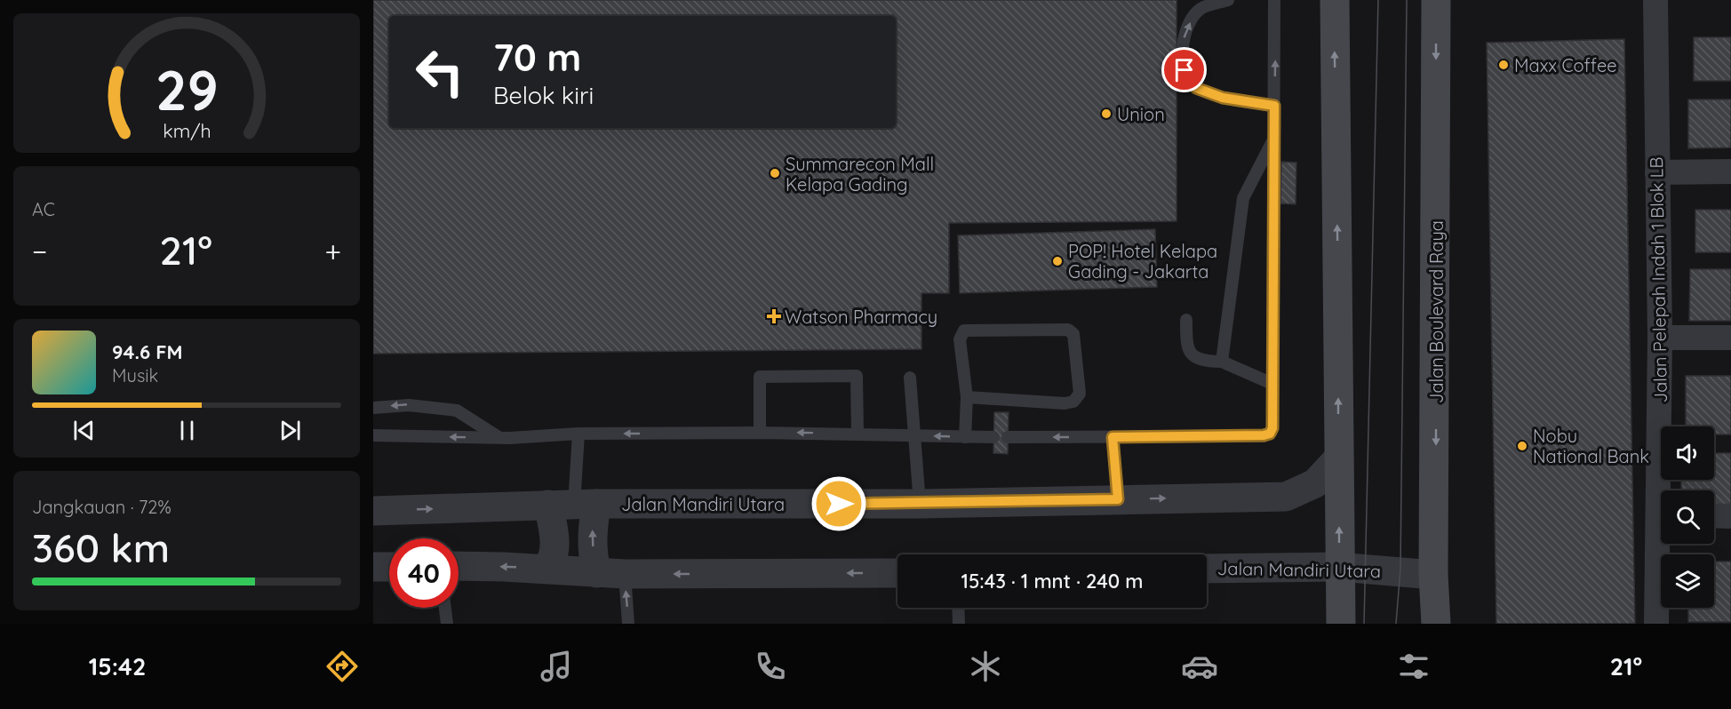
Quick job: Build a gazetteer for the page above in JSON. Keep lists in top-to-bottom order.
{
  "streets": {
    "main road": ["Jalan Boulevard Raya"],
    "street": ["Jalan Pelepah Indah 1 Blok LB", "Jalan Mandiri Utara"]
  },
  "crossings": [
    ["Jalan Boulevard Raya", "Jalan Mandiri Utara"]
  ],
  "places": {
    "other": [
      "Maxx Coffee",
      "Union",
      "Summarecon Mall Kelapa Gading",
      "POP! Hotel Kelapa Gading - Jakarta",
      "Nobu National Bank"
    ],
    "health": ["Watson Pharmacy"]
  },
  "page": {
    "turn": ["70 m", "Belok kiri"],
    "tile": [
      "AC",
      ["Jangkauan · 72%", "360 km"]
    ],
    "heat": ["−", "21°", "+"],
    "song": ["94.6 FM", "Musik"],
    "limit": "40",
    "trip": "15:43 · 1 mnt · 240 m",
    "tabs": ["15:42", "21°"],
    "gauge": ["29", "km/h"]
  }
}
